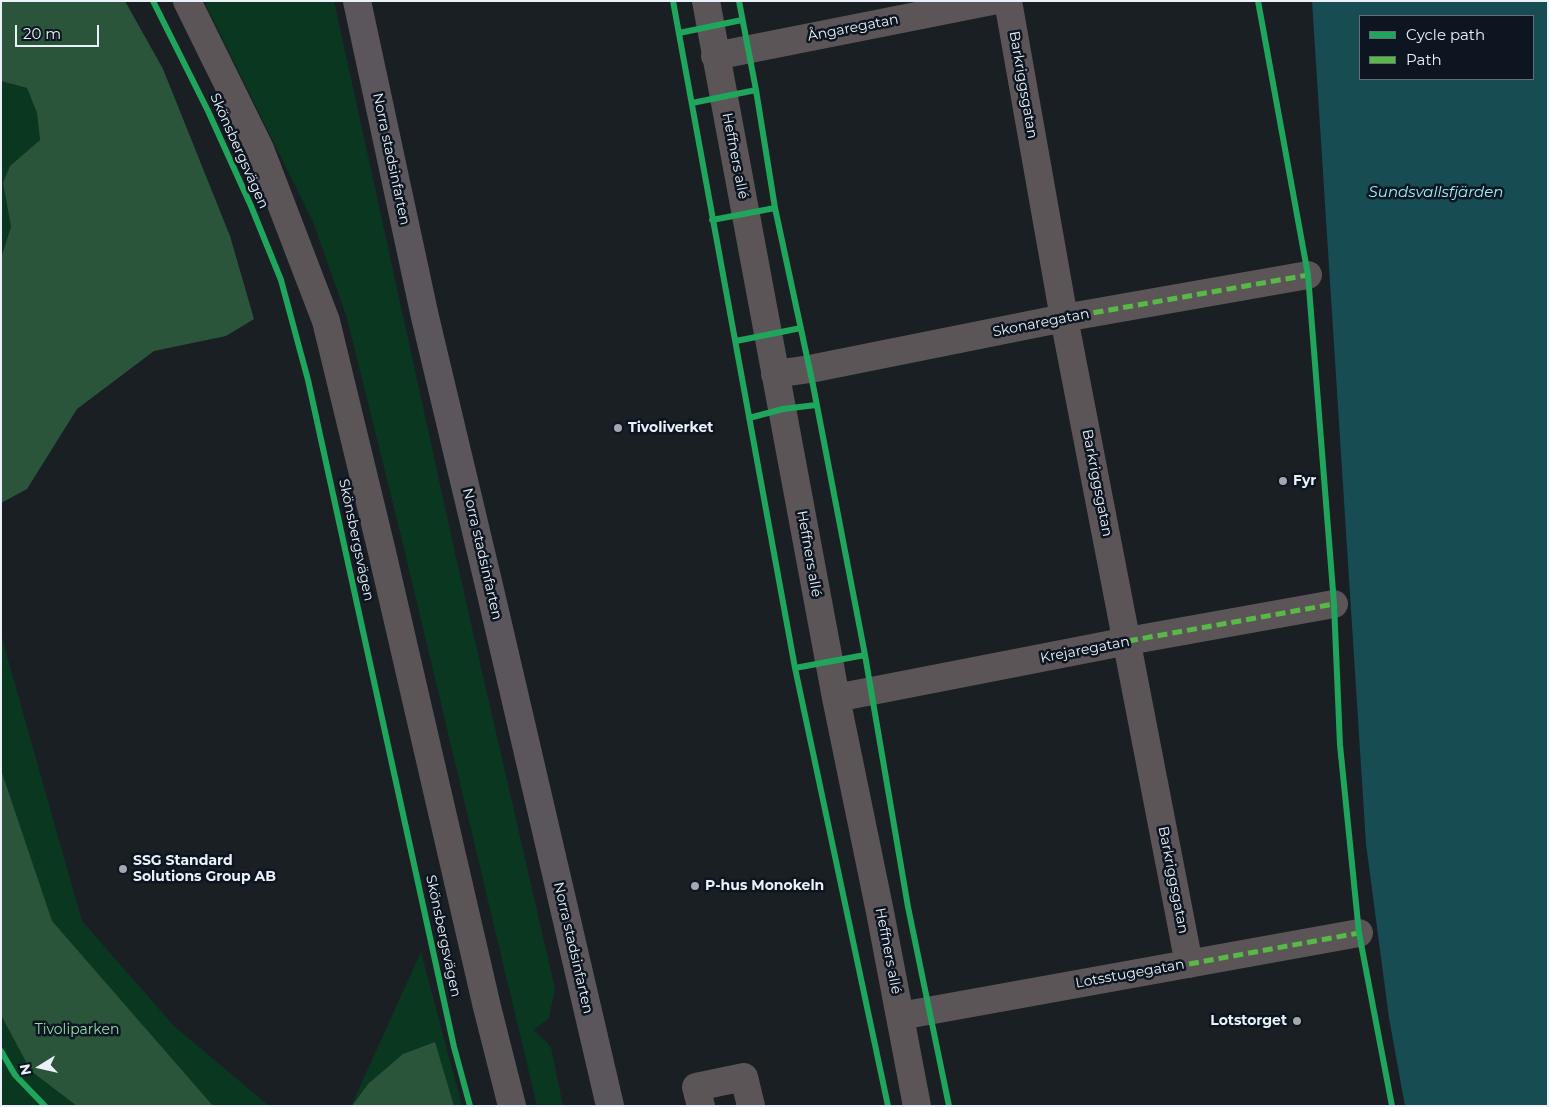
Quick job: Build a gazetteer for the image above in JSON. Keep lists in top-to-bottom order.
{
  "streets": {
    "main road": ["Norra stadsinfarten"],
    "street": [
      "Ångaregatan",
      "Barkriggsgatan",
      "Skönsbergsvägen",
      "Heffners allé",
      "Skonaregatan",
      "Krejaregatan",
      "Lotsstugegatan"
    ]
  },
  "crossings": [
    ["Ångaregatan", "Heffners allé"],
    ["Barkriggsgatan", "Skonaregatan"],
    ["Barkriggsgatan", "Krejaregatan"],
    ["Barkriggsgatan", "Lotsstugegatan"],
    ["Heffners allé", "Skonaregatan"],
    ["Heffners allé", "Krejaregatan"],
    ["Heffners allé", "Lotsstugegatan"]
  ],
  "water": ["Sundsvallsfjärden"],
  "parks": ["Tivoliparken"],
  "places": [
    "Tivoliverket",
    "Fyr",
    "SSG Standard Solutions Group AB",
    "P-hus Monokeln",
    "Lotstorget"
  ],
  "legend": ["Cycle path", "Path"],
  "scale_bar": "20 m",
  "north": "left"
}
